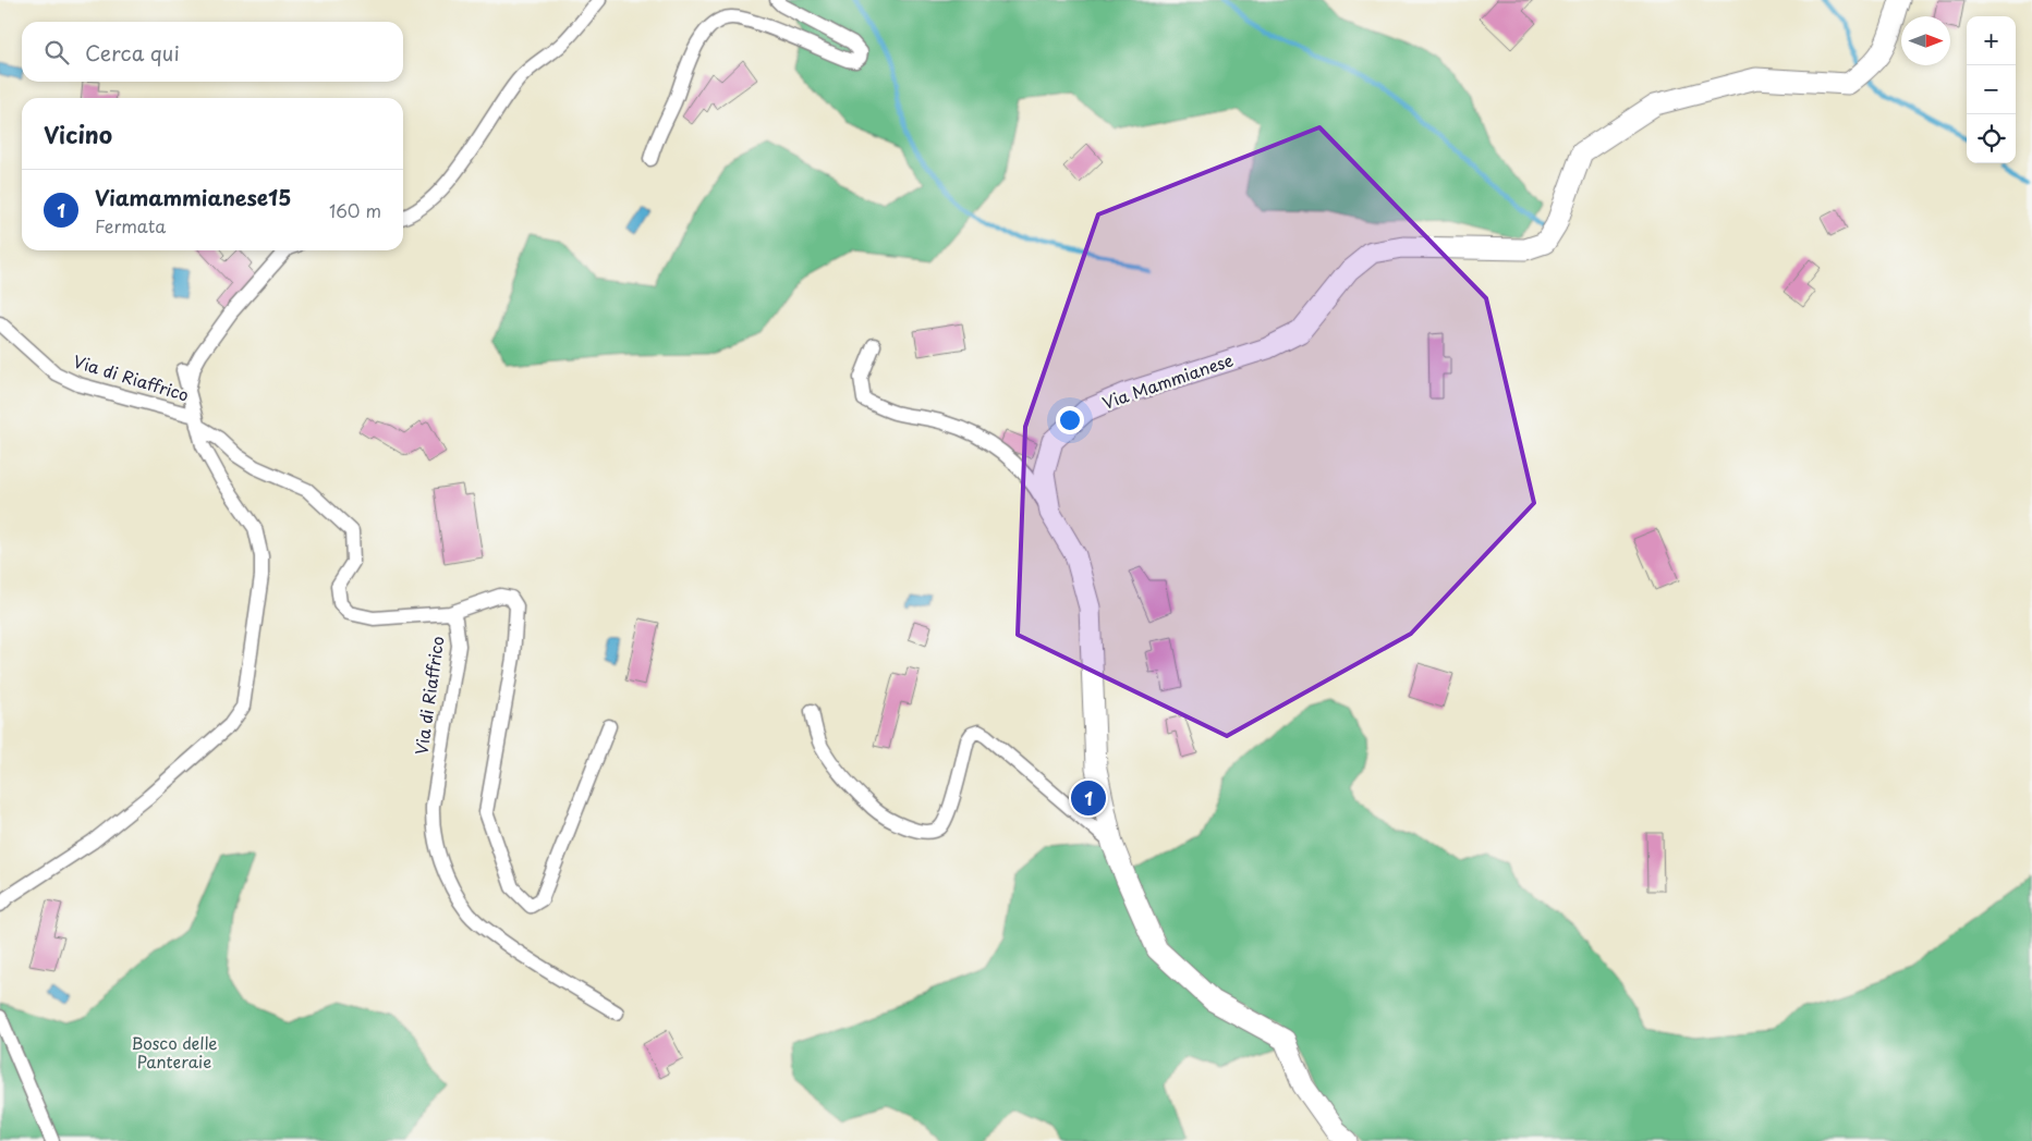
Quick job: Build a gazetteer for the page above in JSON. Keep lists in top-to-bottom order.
{
  "streets": {
    "main road": ["Via Mammianese"],
    "street": ["Via di Riaffrico"]
  },
  "parks": ["Bosco delle Panteraie"],
  "north": "right",
  "page": {
    "map_buttons": ["+", "−"],
    "search": "Cerca qui",
    "heading": "Vicino",
    "list": [
      {
        "mark": "1",
        "name": "Viamammianese15",
        "note": "Fermata",
        "value": "160 m"
      }
    ],
    "pins": "1"
  }
}
